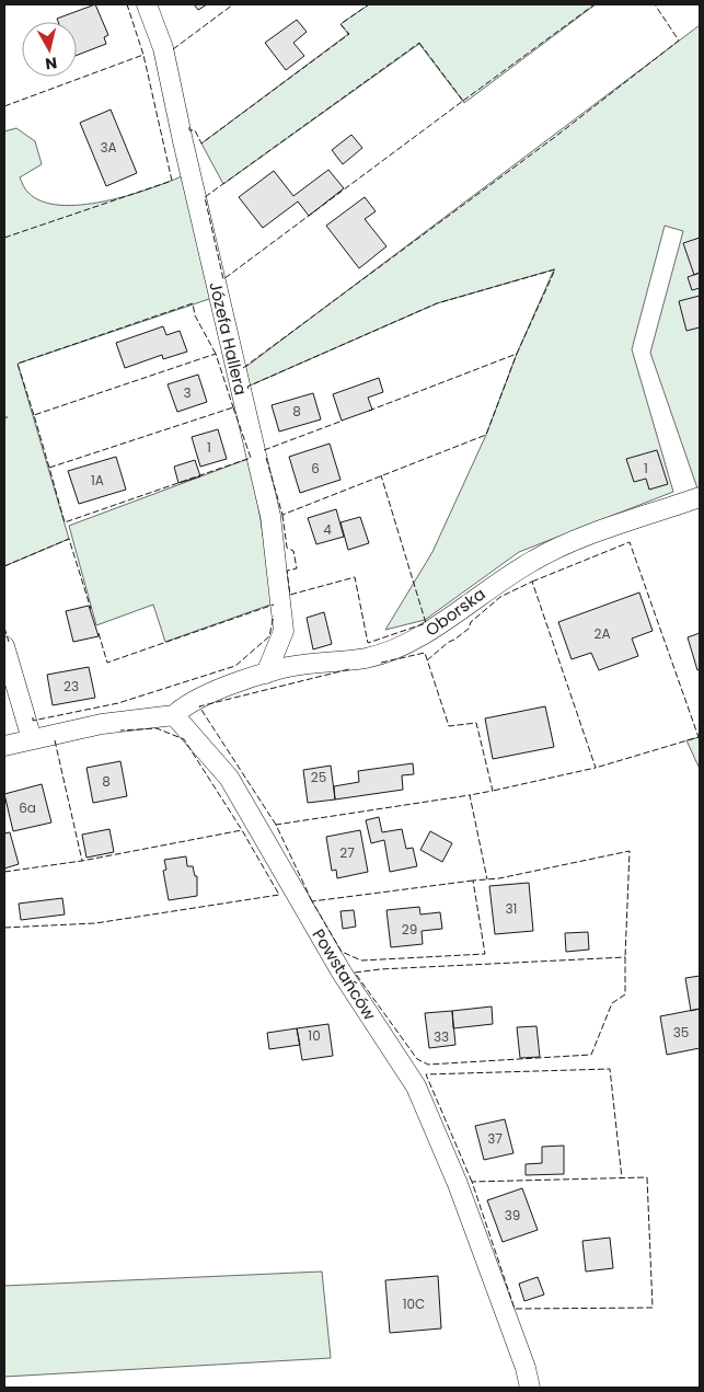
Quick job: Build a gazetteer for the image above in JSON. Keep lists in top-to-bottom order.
{
  "streets": {
    "street": ["Józefa Hallera", "Oborska", "Powstańców"]
  },
  "crossings": [
    ["Józefa Hallera", "Oborska"],
    ["Oborska", "Powstańców"]
  ],
  "house_numbers": [
    "3A",
    "3",
    "8",
    "1",
    "6",
    "1",
    "1A",
    "4",
    "2A",
    "23",
    "25",
    "8",
    "6a",
    "27",
    "31",
    "29",
    "35",
    "10",
    "33",
    "37",
    "39",
    "10C"
  ],
  "north": "bottom"
}
